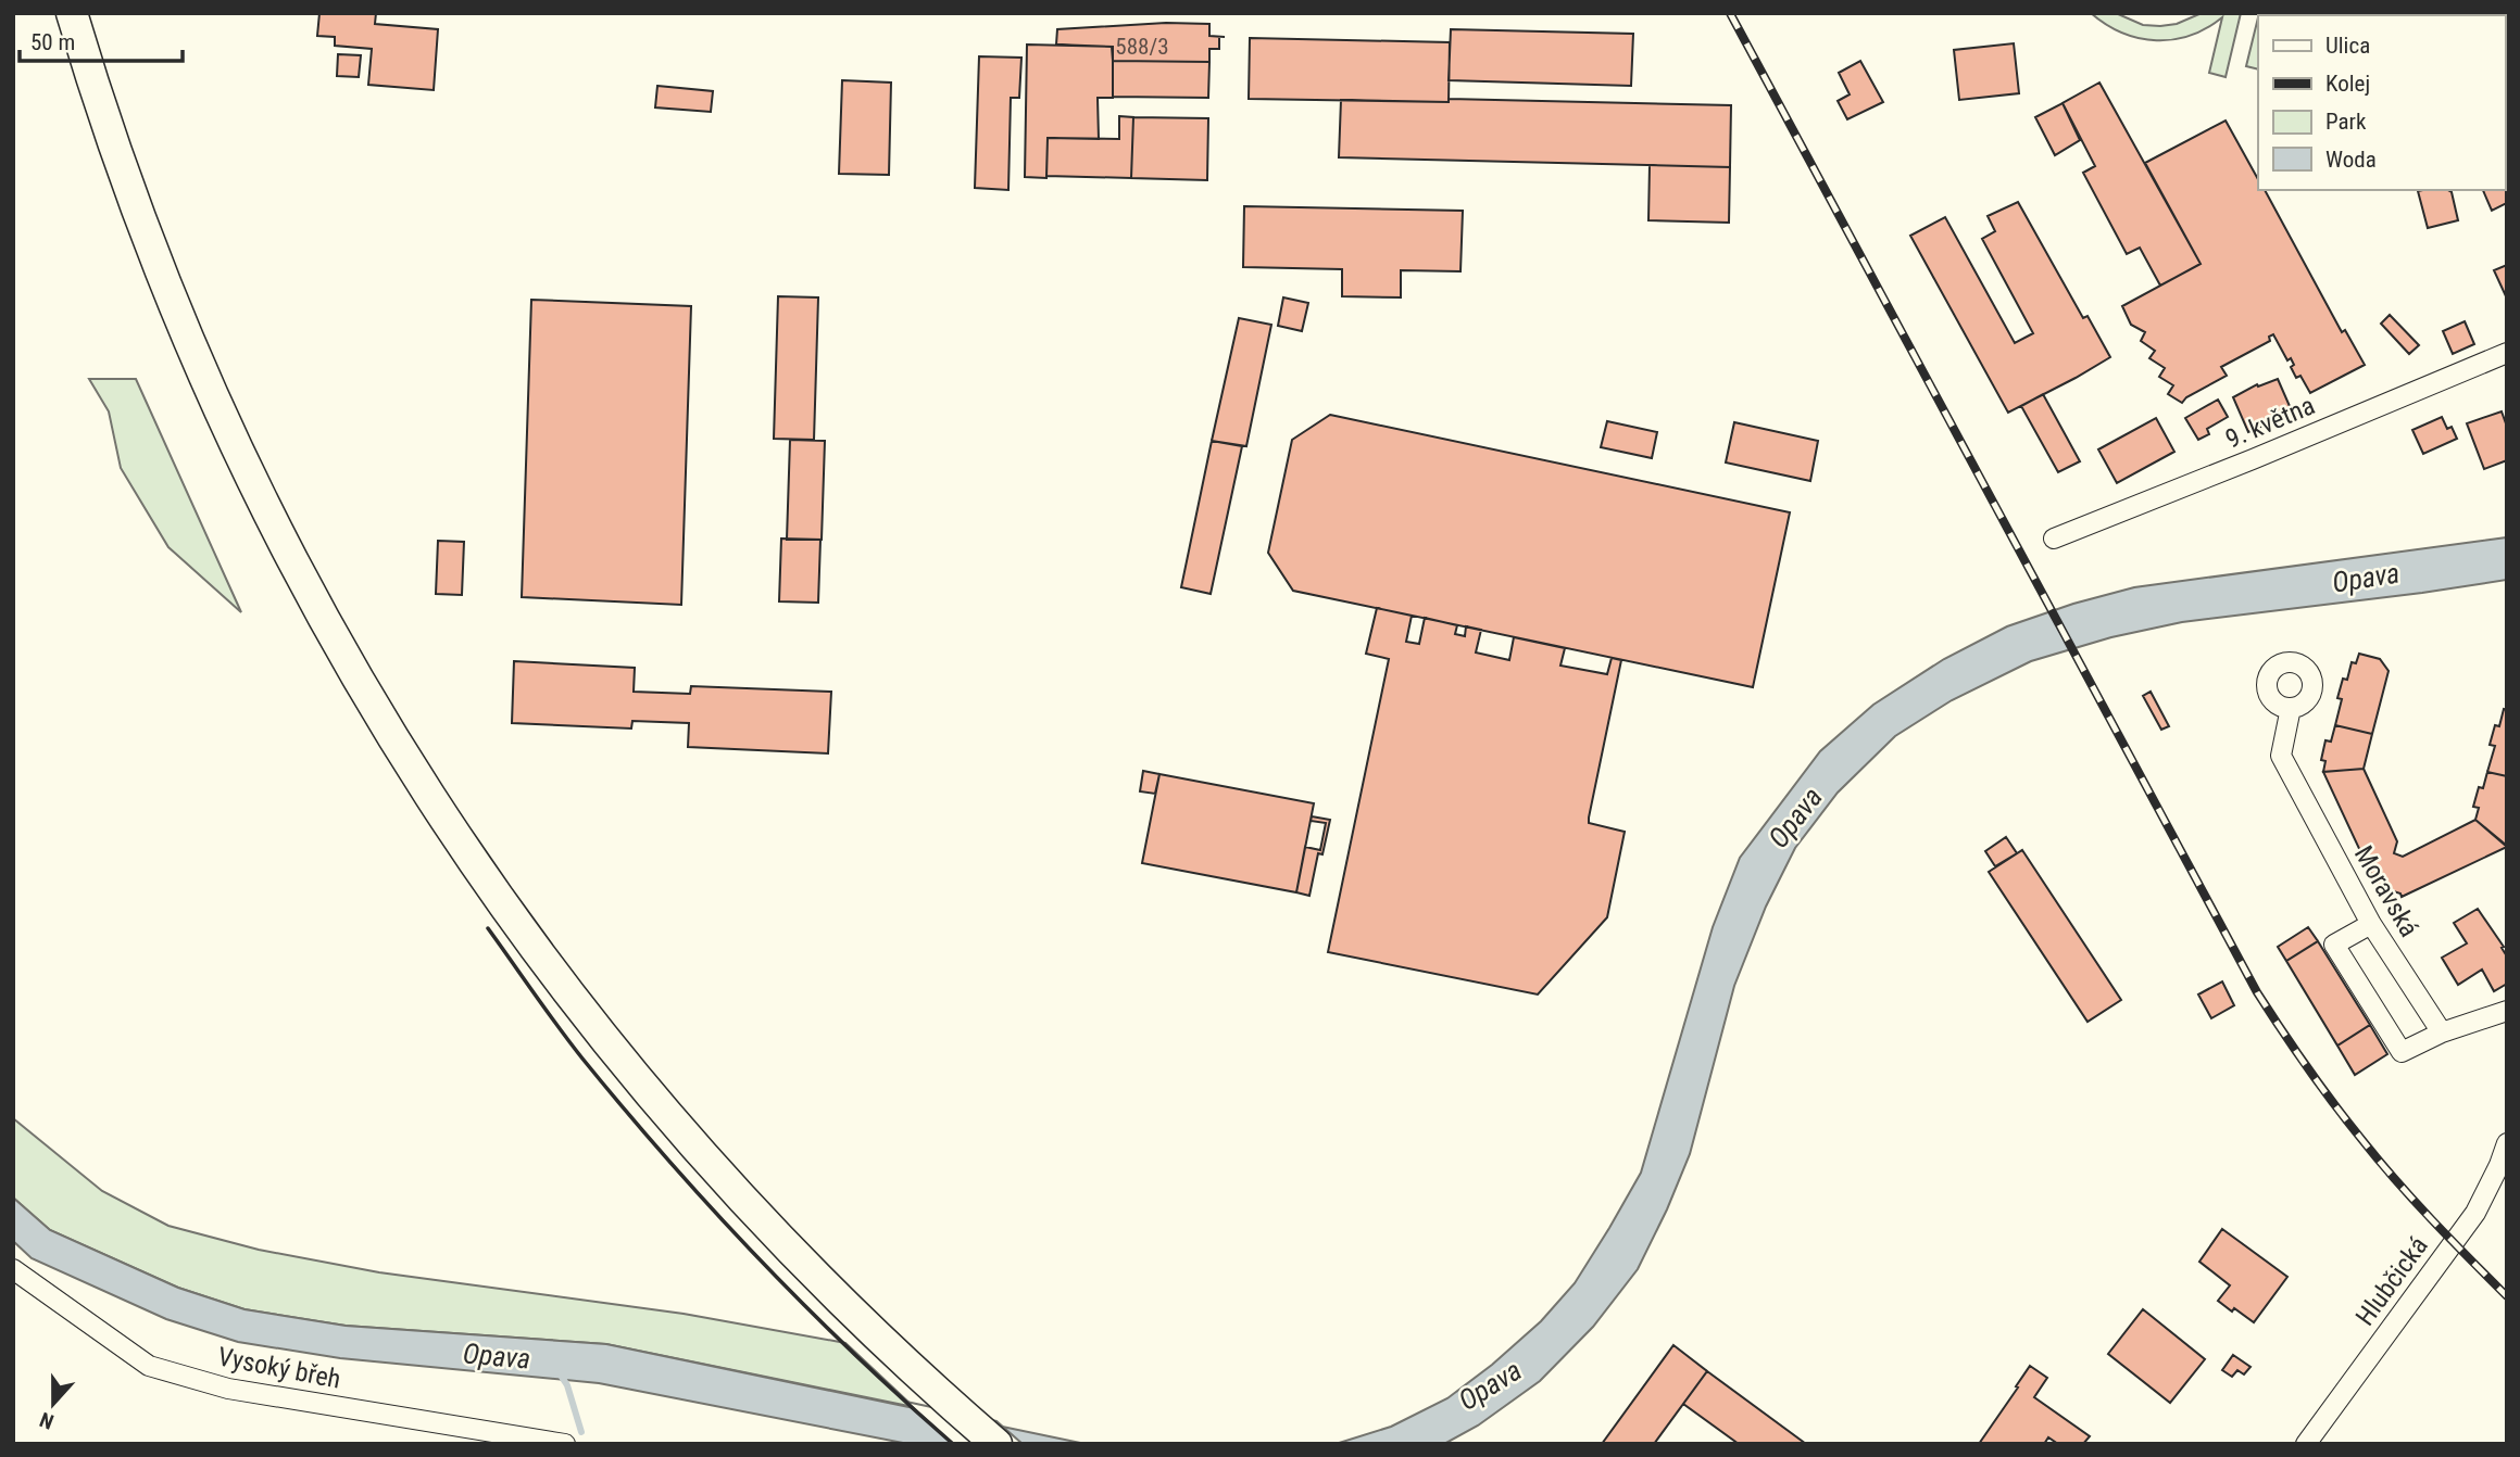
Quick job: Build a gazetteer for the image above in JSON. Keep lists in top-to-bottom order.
{
  "streets": {
    "street": [
      "9. května",
      "Moravská",
      "Hlubčická",
      "Vysoký břeh"
    ]
  },
  "water": ["Opava"],
  "house_numbers": ["588/3"],
  "legend": [
    "Ulica",
    "Kolej",
    "Park",
    "Woda"
  ],
  "scale_bar": "50 m",
  "north": "bottom"
}
